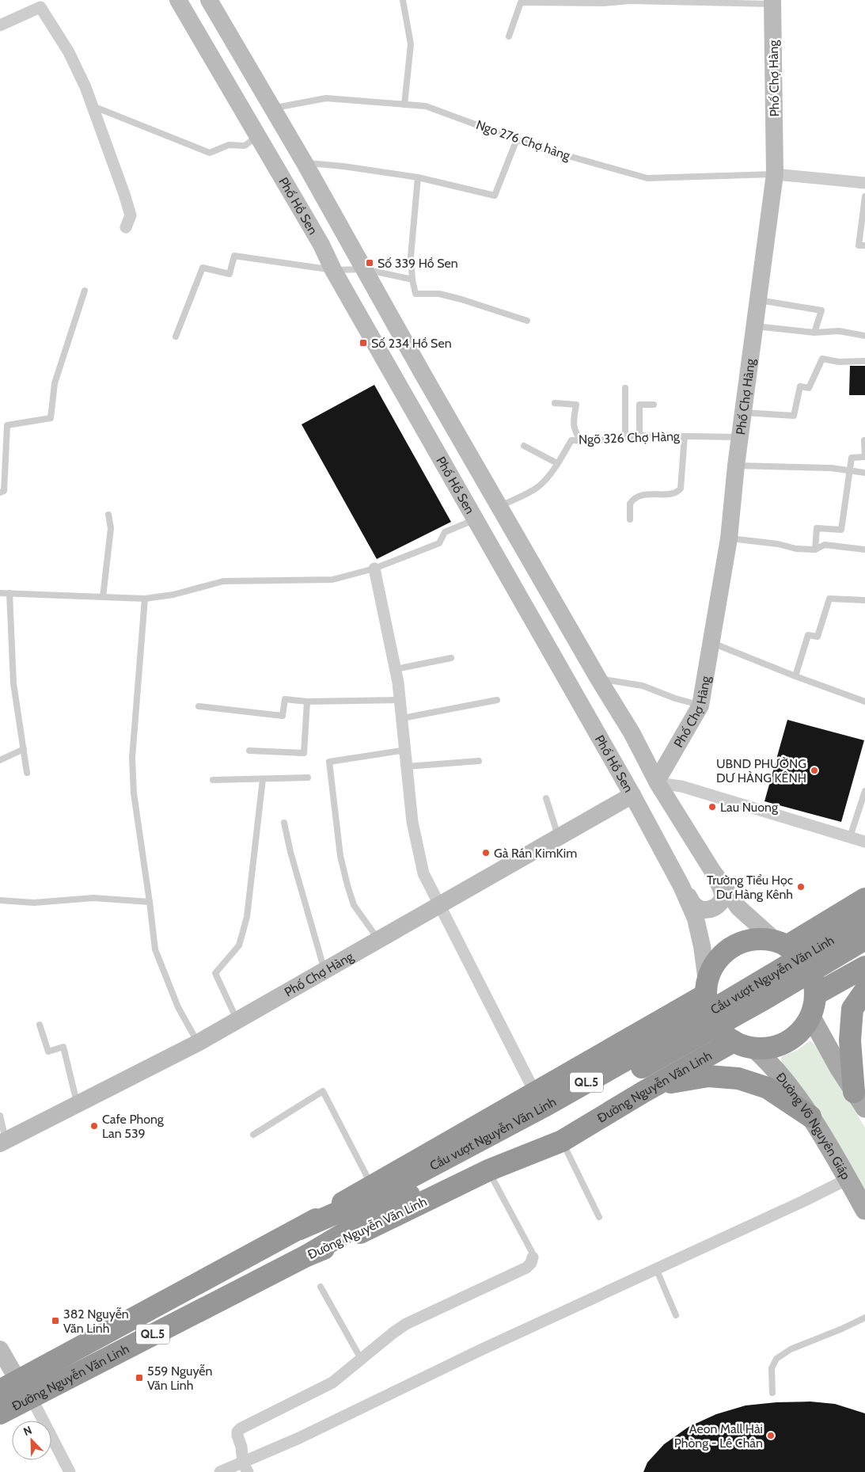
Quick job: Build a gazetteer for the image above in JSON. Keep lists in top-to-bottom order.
{
  "streets": {
    "highway": ["Cầu vượt Nguyễn Văn Linh", "QL.5", "Đường Nguyễn Văn Linh"],
    "main road": ["Phố Chợ Hàng", "Phố Hồ Sen", "Đường Võ Nguyên Giáp"],
    "lane": ["Ngo 276 Chợ hàng", "Ngõ 326 Chợ Hàng"]
  },
  "crossings": [
    ["Phố Chợ Hàng", "Ngo 276 Chợ hàng"],
    ["Phố Chợ Hàng", "Phố Hồ Sen"],
    ["Phố Chợ Hàng", "Ngõ 326 Chợ Hàng"],
    ["Ngo 276 Chợ hàng", "Phố Hồ Sen"],
    ["Phố Hồ Sen", "Ngõ 326 Chợ Hàng"],
    ["Phố Hồ Sen", "Đường Nguyễn Văn Linh"],
    ["Phố Hồ Sen", "Đường Võ Nguyên Giáp"],
    ["Cầu vượt Nguyễn Văn Linh", "Đường Nguyễn Văn Linh"],
    ["Đường Nguyễn Văn Linh", "Đường Võ Nguyên Giáp"]
  ],
  "places": {
    "transit": [
      "Số 339 Hồ Sen",
      "Số 234 Hồ Sen",
      "382 Nguyễn Văn Linh",
      "559 Nguyễn Văn Linh"
    ],
    "other": [
      "UBND PHƯỜNG DƯ HÀNG KÊNH",
      "Lau Nuong",
      "Gà Rán KimKim",
      "Trường Tiểu Học Dư Hàng Kênh",
      "Cafe Phong Lan 539",
      "Aeon Mall Hải Phòng - Lê Chân"
    ]
  },
  "north": "top left"
}
